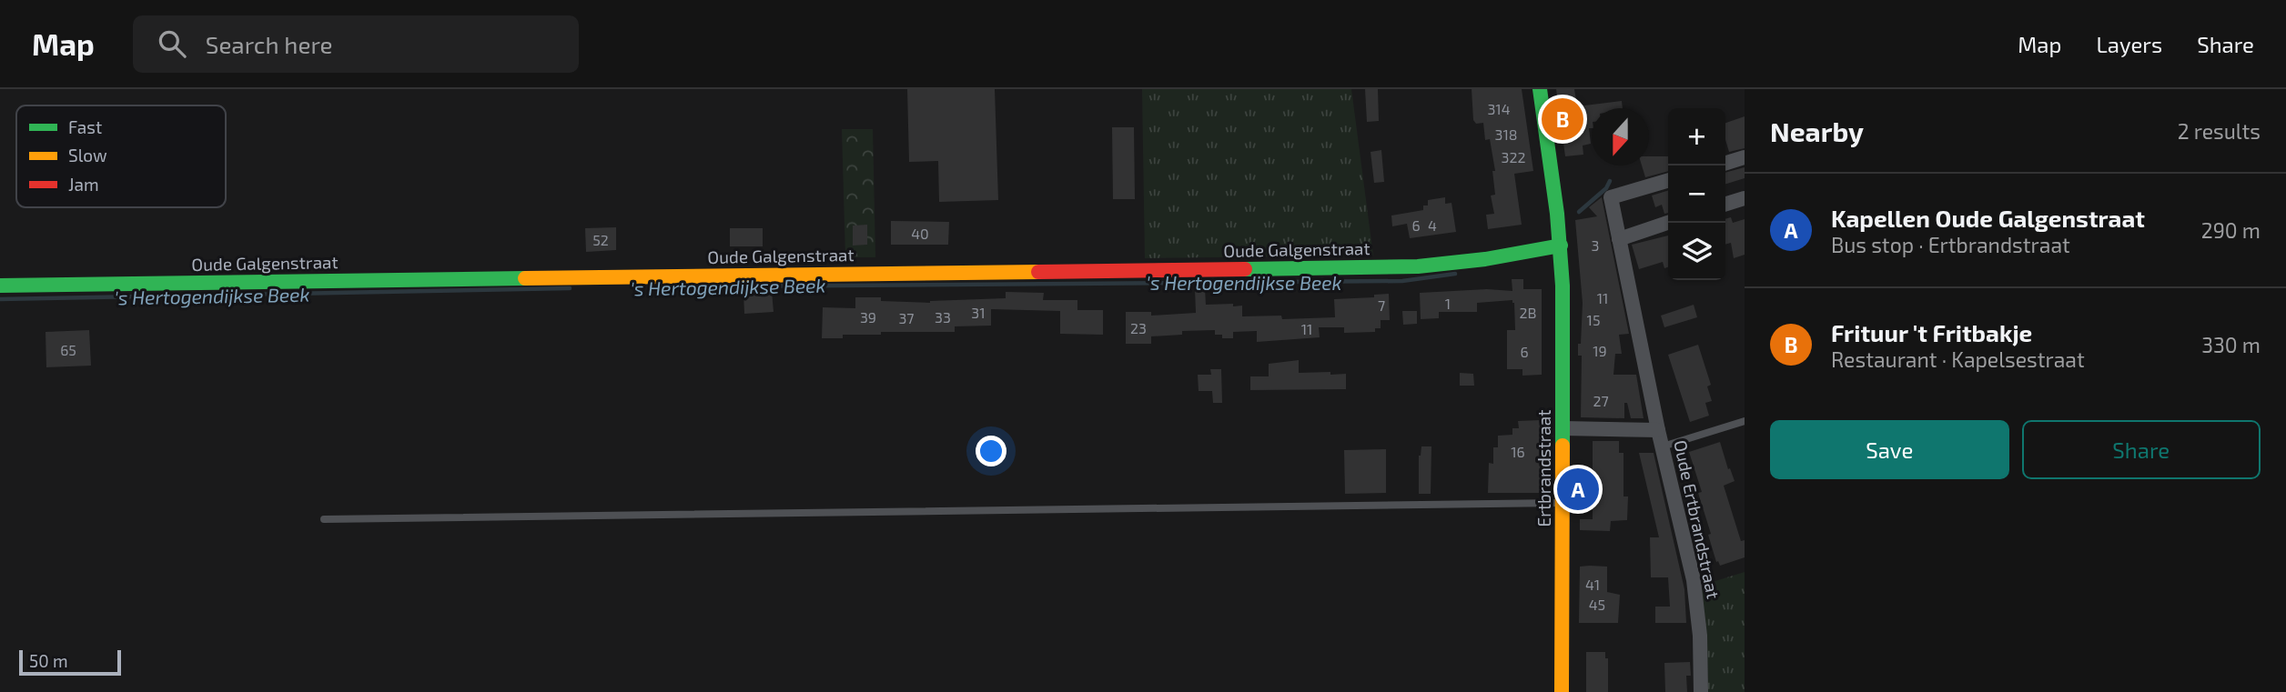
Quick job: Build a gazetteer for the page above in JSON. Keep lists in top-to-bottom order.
{
  "streets": {
    "street": ["Oude Galgenstraat", "Ertbrandstraat", "Oude Ertbrandstraat"]
  },
  "crossings": [
    ["Oude Galgenstraat", "Ertbrandstraat"],
    ["Ertbrandstraat", "Oude Ertbrandstraat"]
  ],
  "water": ["'s Hertogendijkse Beek"],
  "house_numbers": [
    "314",
    "318",
    "322",
    "6",
    "4",
    "40",
    "52",
    "3",
    "11",
    "1",
    "7",
    "31",
    "2B",
    "39",
    "33",
    "37",
    "15",
    "23",
    "11",
    "65",
    "19",
    "6",
    "27",
    "16",
    "41",
    "45"
  ],
  "legend": ["Fast", "Slow", "Jam"],
  "scale_bar": "50 m",
  "north": "bottom",
  "page": {
    "header": "Map",
    "search": "Search here",
    "nav": ["Map", "Layers", "Share"],
    "heading": ["Nearby", "2 results"],
    "pins": ["B", "A"],
    "map_buttons": ["+", "−"],
    "list": [
      {
        "mark": "A",
        "name": "Kapellen Oude Galgenstraat",
        "note": "Bus stop · Ertbrandstraat",
        "value": "290 m"
      },
      {
        "mark": "B",
        "name": "Frituur 't Fritbakje",
        "note": "Restaurant · Kapelsestraat",
        "value": "330 m"
      }
    ],
    "buttons": ["Save", "Share"],
    "scale": "50 m"
  }
}
